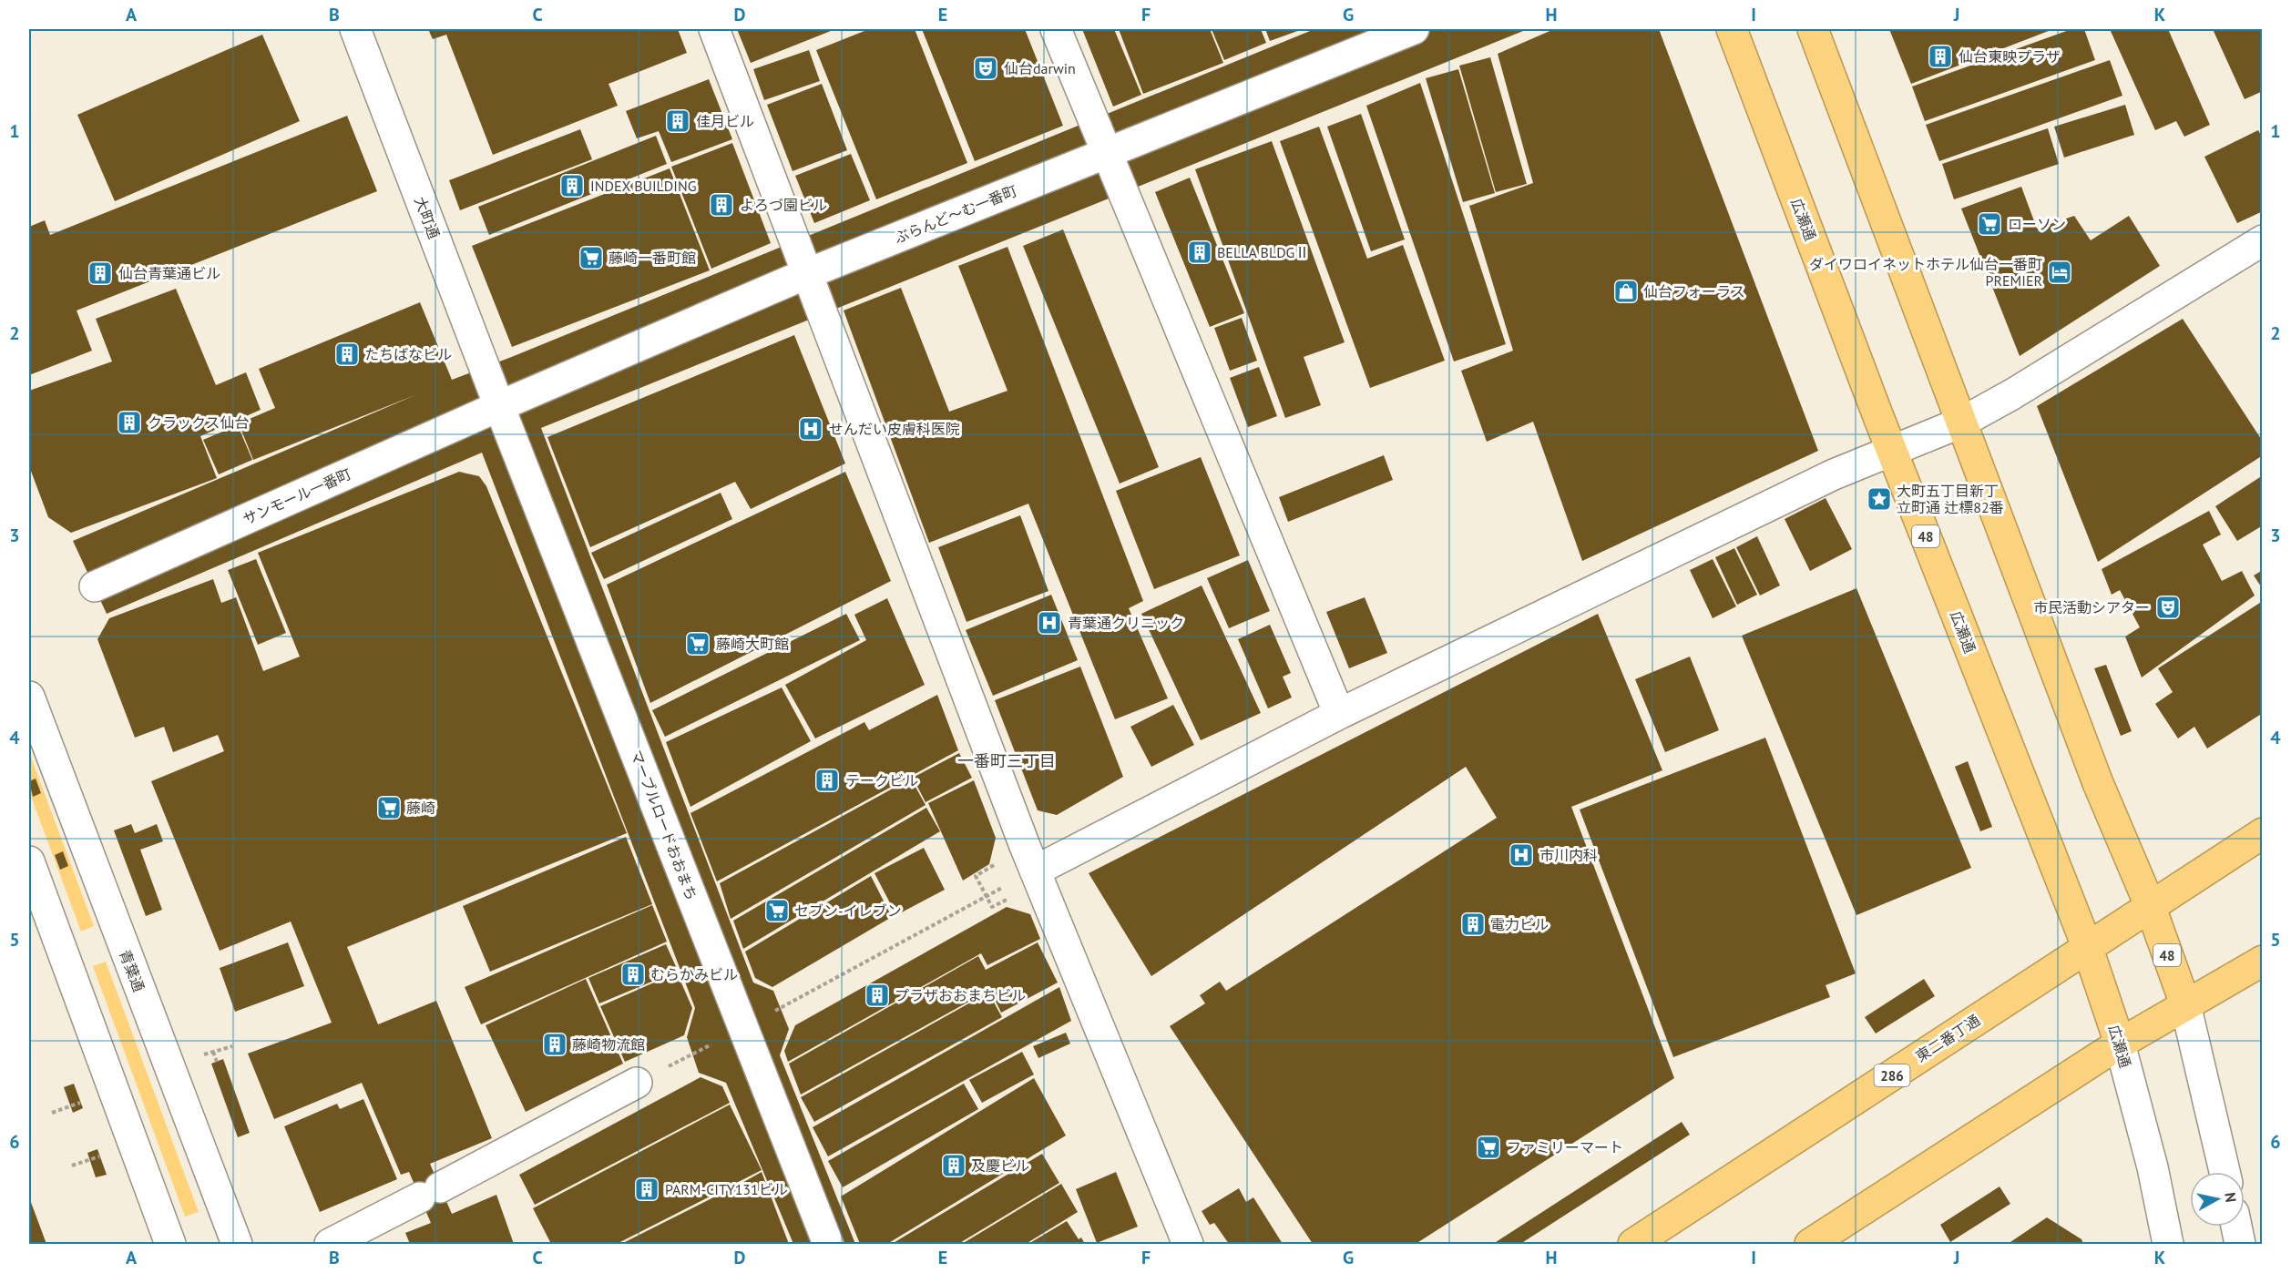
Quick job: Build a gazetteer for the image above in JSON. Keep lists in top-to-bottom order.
{
  "streets": {
    "highway": [
      "広瀬通",
      "48",
      "東二番丁通",
      "286"
    ],
    "street": [
      "ぶらんど～む一番町",
      "大町通",
      "サンモール一番町",
      "マーブルロードおおまち",
      "青葉通"
    ]
  },
  "crossings": [
    ["ぶらんど～む一番町", "大町通"],
    ["ぶらんど～む一番町", "サンモール一番町"],
    ["ぶらんど～む一番町", "マーブルロードおおまち"],
    ["大町通", "サンモール一番町"],
    ["大町通", "マーブルロードおおまち"],
    ["広瀬通", "東二番丁通"],
    ["サンモール一番町", "マーブルロードおおまち"],
    ["48", "東二番丁通"]
  ],
  "districts": ["一番町三丁目"],
  "places": {
    "building": [
      "仙台東映プラザ",
      "佳月ビル",
      "INDEX BUILDING",
      "よろづ園ビル",
      "BELLA BLDGⅡ",
      "仙台青葉通ビル",
      "たちばなビル",
      "クラックス仙台",
      "テークビル",
      "電力ビル",
      "むらかみビル",
      "プラザおおまちビル",
      "藤崎物流館",
      "及慶ビル",
      "PARM-CITY131ビル"
    ],
    "theatre": ["仙台darwin", "市民活動シアター"],
    "supermarket": [
      "ローソン",
      "藤崎一番町館",
      "藤崎大町館",
      "藤崎",
      "セブン-イレブン",
      "ファミリーマート"
    ],
    "hotel": ["ダイワロイネットホテル仙台一番町 PREMIER"],
    "shop": ["仙台フォーラス"],
    "hospital": ["せんだい皮膚科医院", "青葉通クリニック", "市川内科"],
    "place": ["大町五丁目新丁 立町通 辻標82番"]
  },
  "north": "right",
  "grid": {
    "columns": [
      "A",
      "B",
      "C",
      "D",
      "E",
      "F",
      "G",
      "H",
      "I",
      "J",
      "K"
    ],
    "rows": [
      "1",
      "2",
      "3",
      "4",
      "5",
      "6"
    ]
  }
}
